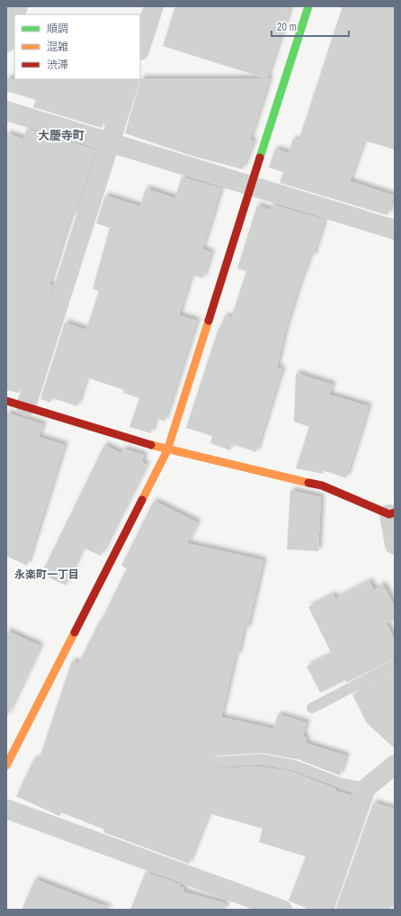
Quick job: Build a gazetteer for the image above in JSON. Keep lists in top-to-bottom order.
{
  "districts": ["大慶寺町", "永楽町一丁目"],
  "legend": ["順調", "混雑", "渋滞"],
  "scale_bar": "20 m"
}
